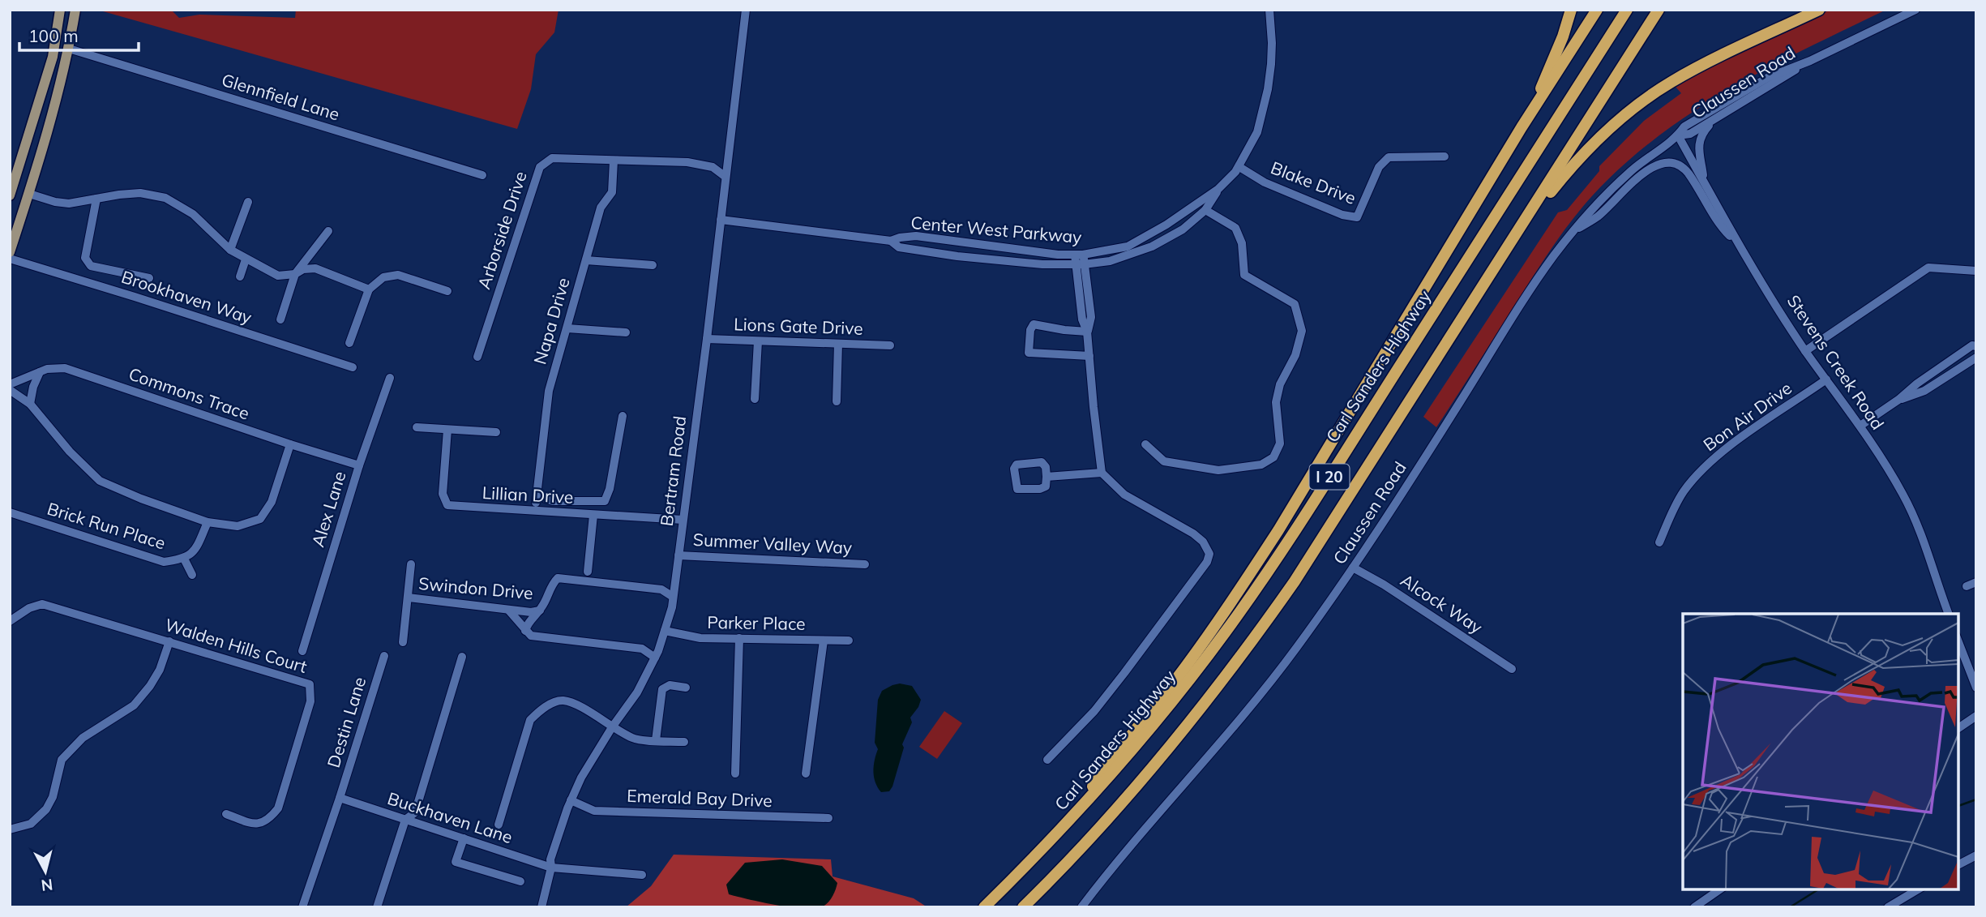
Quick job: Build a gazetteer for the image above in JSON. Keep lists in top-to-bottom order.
{
  "streets": {
    "highway": ["Carl Sanders Highway", "I 20"],
    "street": [
      "Claussen Road",
      "Glennfield Lane",
      "Blake Drive",
      "Arborside Drive",
      "Center West Parkway",
      "Brookhaven Way",
      "Napa Drive",
      "Lions Gate Drive",
      "Stevens Creek Road",
      "Commons Trace",
      "Bon Air Drive",
      "Bertram Road",
      "Lillian Drive",
      "Alex Lane",
      "Brick Run Place",
      "Summer Valley Way",
      "Swindon Drive",
      "Alcock Way",
      "Parker Place",
      "Walden Hills Court",
      "Destin Lane",
      "Emerald Bay Drive",
      "Buckhaven Lane"
    ]
  },
  "crossings": [
    ["Claussen Road", "Stevens Creek Road"],
    ["Claussen Road", "Alcock Way"],
    ["Blake Drive", "Center West Parkway"],
    ["Arborside Drive", "Napa Drive"],
    ["Arborside Drive", "Bertram Road"],
    ["Center West Parkway", "Bertram Road"],
    ["Lions Gate Drive", "Bertram Road"],
    ["Stevens Creek Road", "Bon Air Drive"],
    ["Commons Trace", "Alex Lane"],
    ["Bertram Road", "Lillian Drive"],
    ["Bertram Road", "Summer Valley Way"],
    ["Bertram Road", "Parker Place"],
    ["Bertram Road", "Emerald Bay Drive"],
    ["Bertram Road", "Buckhaven Lane"],
    ["Destin Lane", "Buckhaven Lane"]
  ],
  "scale_bar": "100 m",
  "north": "bottom"
}
